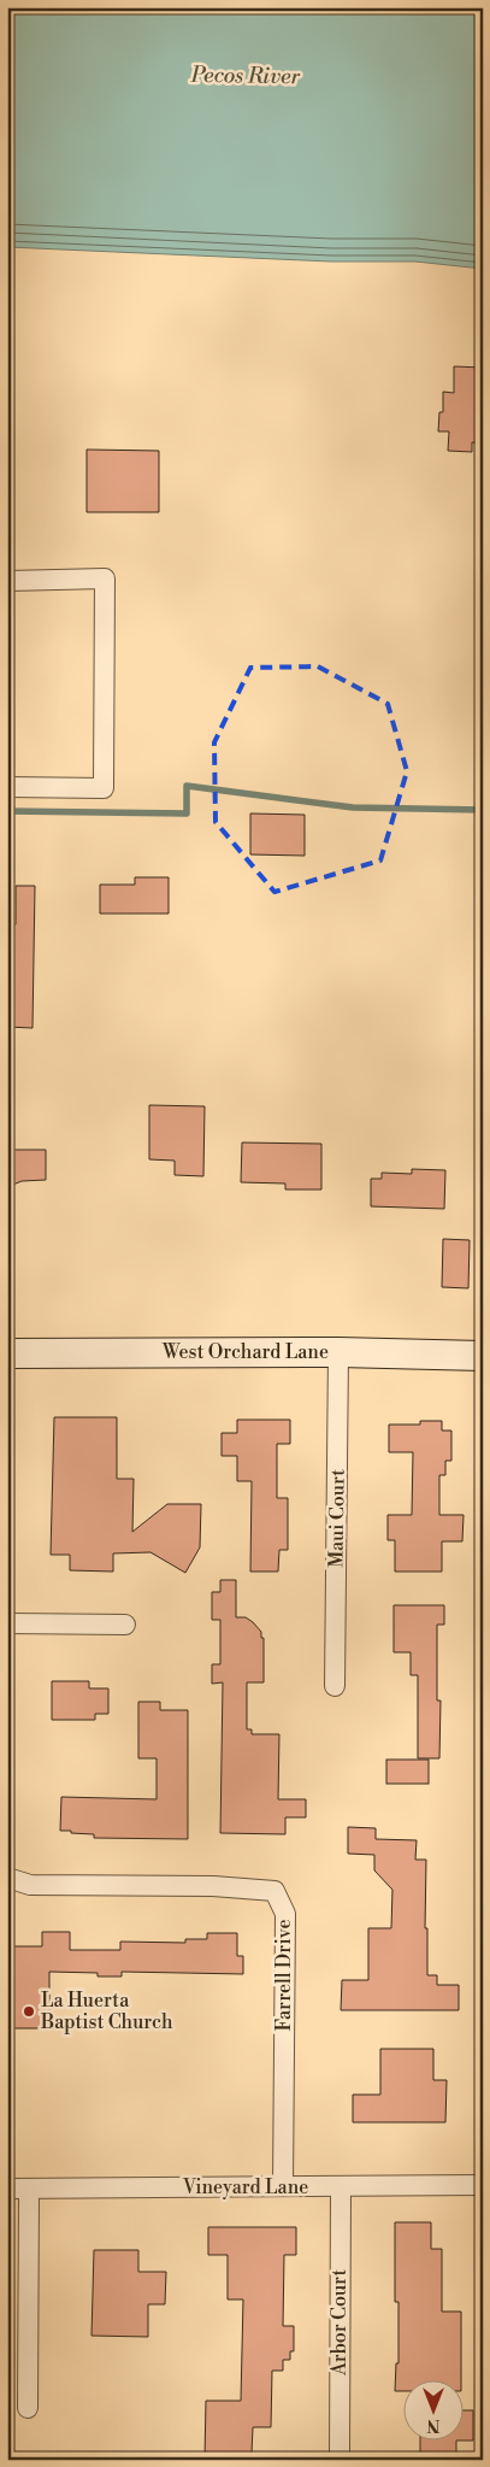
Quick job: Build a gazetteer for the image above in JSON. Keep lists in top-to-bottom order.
{
  "streets": {
    "street": [
      "West Orchard Lane",
      "Maui Court",
      "Farrell Drive",
      "Vineyard Lane",
      "Arbor Court"
    ]
  },
  "crossings": [
    ["West Orchard Lane", "Maui Court"],
    ["Farrell Drive", "Vineyard Lane"],
    ["Vineyard Lane", "Arbor Court"]
  ],
  "water": ["Pecos River"],
  "places": ["La Huerta Baptist Church"],
  "north": "bottom"
}
